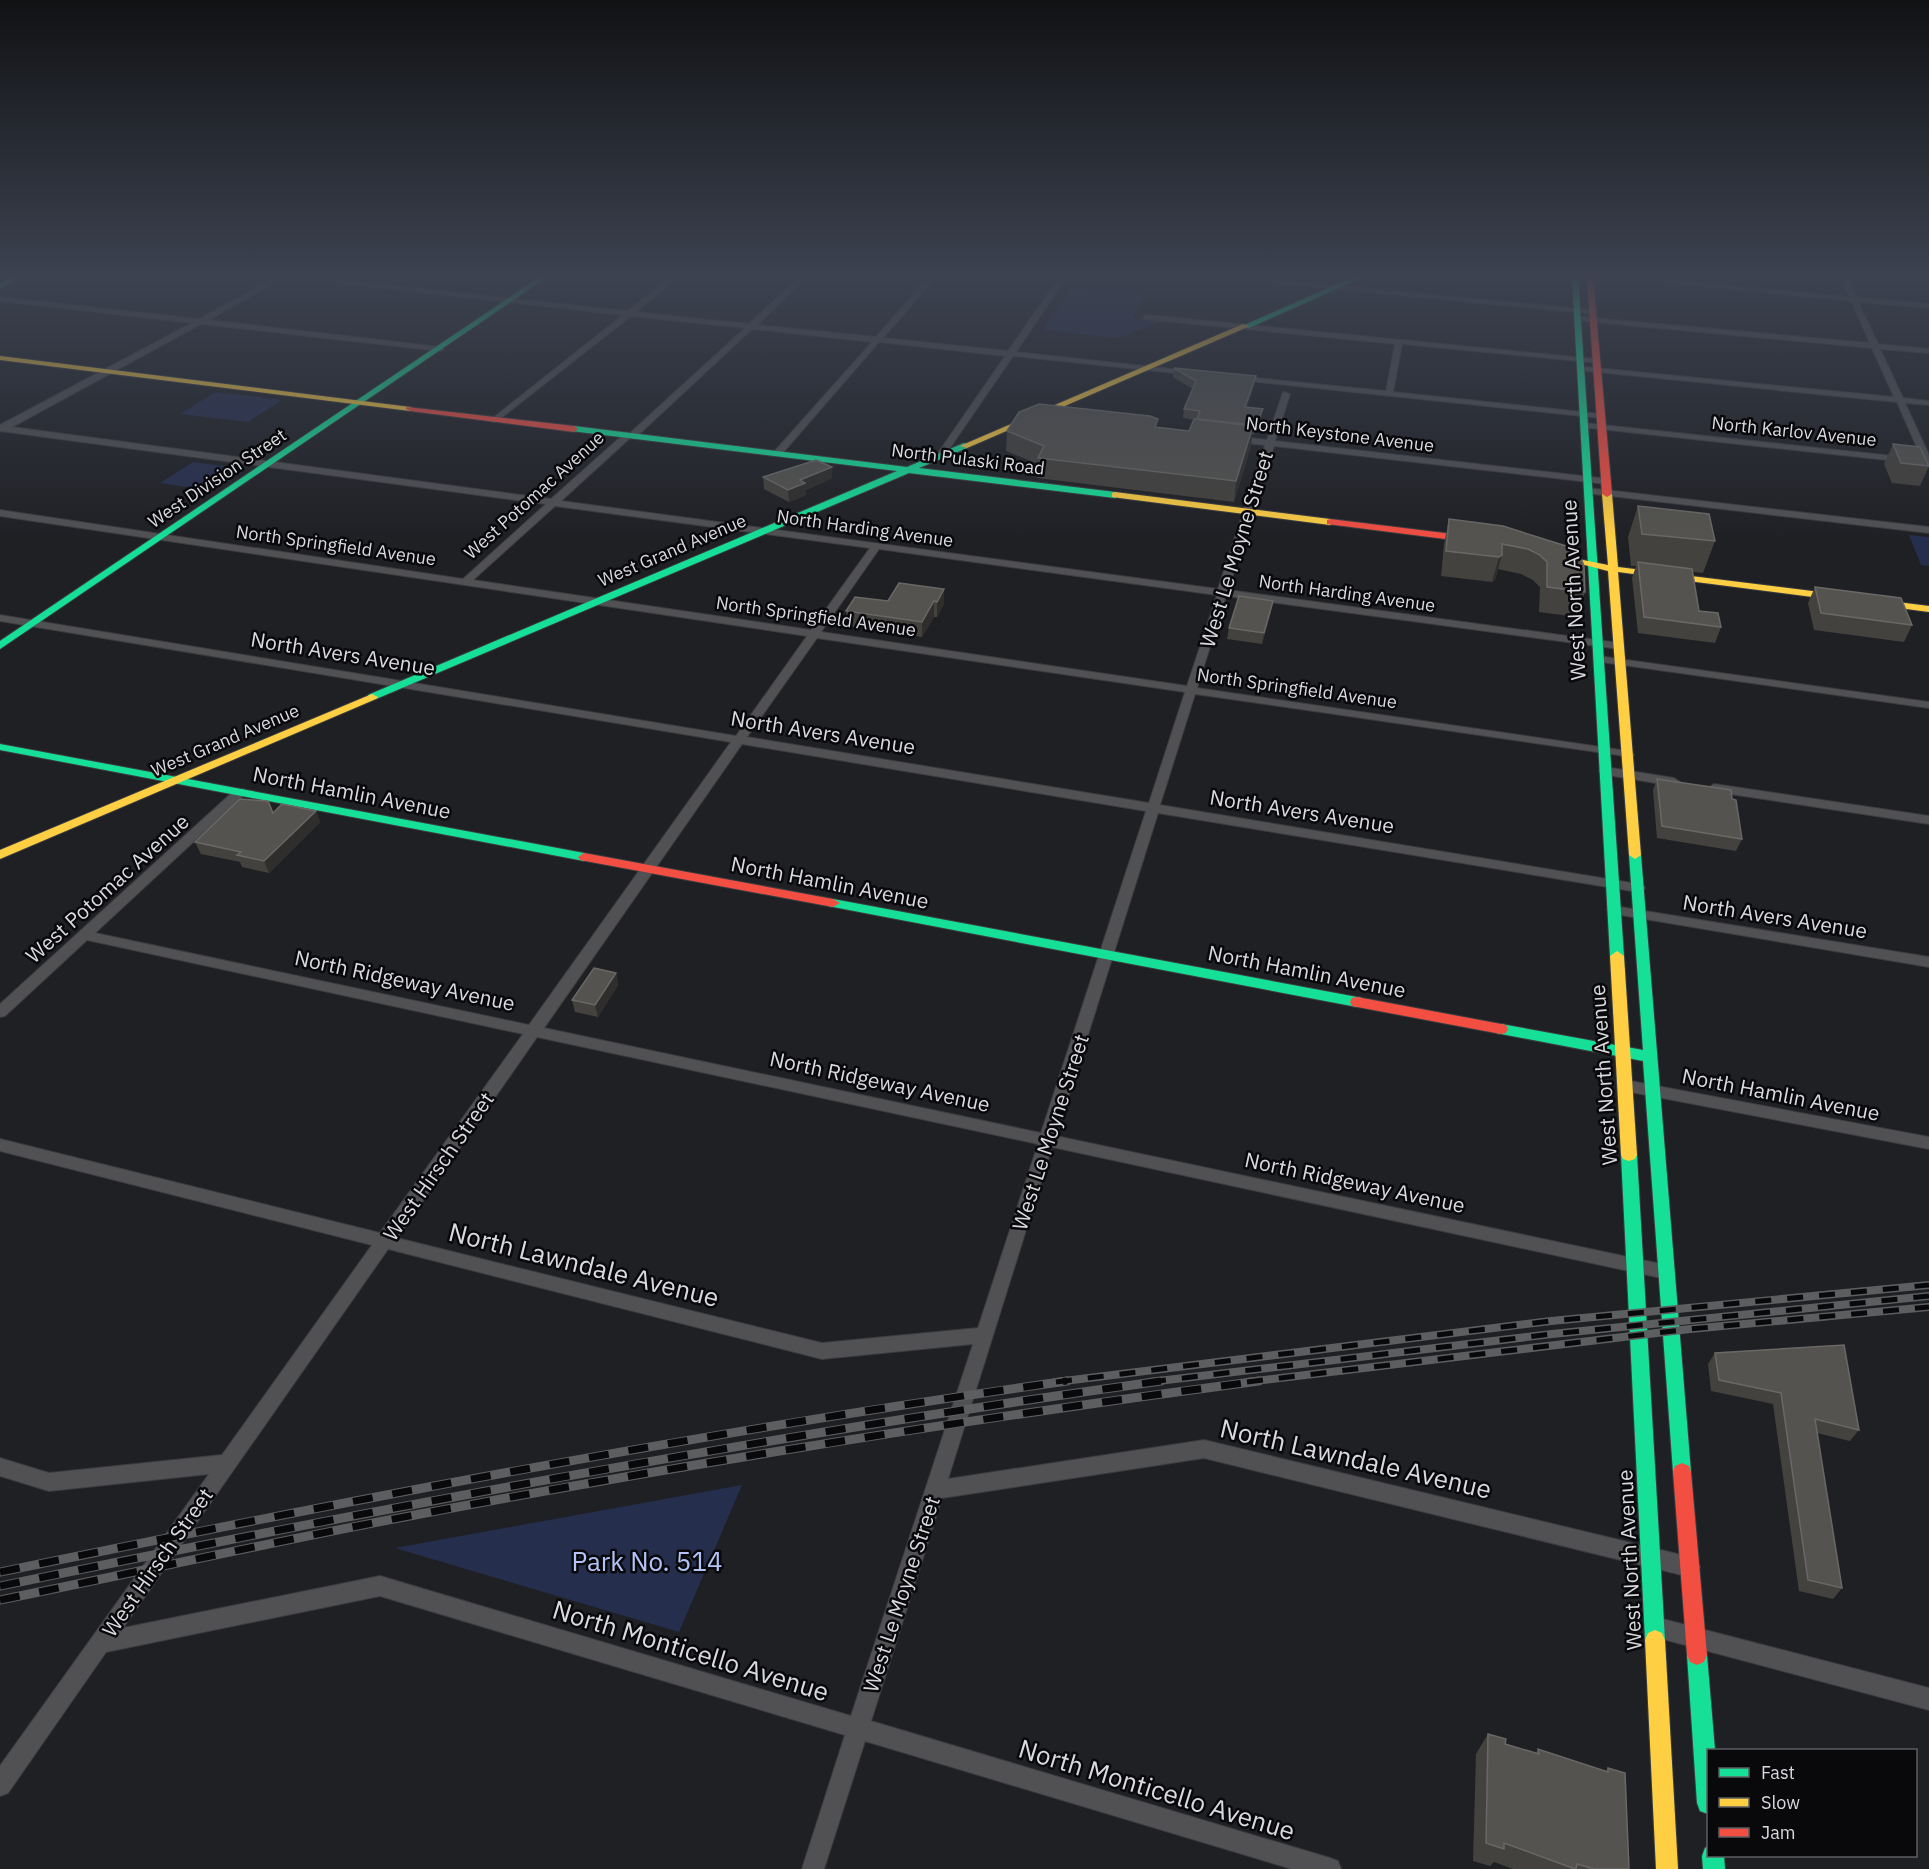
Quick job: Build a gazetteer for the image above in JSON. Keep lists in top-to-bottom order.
{
  "streets": {
    "main road": [
      "North Pulaski Road",
      "West Division Street",
      "West Grand Avenue",
      "West North Avenue",
      "North Hamlin Avenue"
    ],
    "street": [
      "North Karlov Avenue",
      "North Keystone Avenue",
      "West Potomac Avenue",
      "North Harding Avenue",
      "North Springfield Avenue",
      "West Le Moyne Street",
      "North Avers Avenue",
      "North Ridgeway Avenue",
      "West Hirsch Street",
      "North Lawndale Avenue",
      "North Monticello Avenue"
    ]
  },
  "crossings": [
    ["North Karlov Avenue", "West North Avenue"],
    ["North Keystone Avenue", "West Le Moyne Street"],
    ["North Keystone Avenue", "West North Avenue"],
    ["North Pulaski Road", "West Division Street"],
    ["North Pulaski Road", "West Potomac Avenue"],
    ["North Pulaski Road", "West Le Moyne Street"],
    ["North Pulaski Road", "West Grand Avenue"],
    ["West Division Street", "North Harding Avenue"],
    ["West Division Street", "North Springfield Avenue"],
    ["West Division Street", "North Avers Avenue"],
    ["West Potomac Avenue", "North Harding Avenue"],
    ["West Potomac Avenue", "North Springfield Avenue"],
    ["West Potomac Avenue", "North Hamlin Avenue"],
    ["West Potomac Avenue", "North Ridgeway Avenue"],
    ["North Harding Avenue", "West Le Moyne Street"],
    ["North Harding Avenue", "West Grand Avenue"],
    ["North Harding Avenue", "West North Avenue"],
    ["North Harding Avenue", "West Hirsch Street"],
    ["North Springfield Avenue", "West Le Moyne Street"],
    ["North Springfield Avenue", "West Grand Avenue"],
    ["North Springfield Avenue", "West North Avenue"],
    ["North Springfield Avenue", "West Hirsch Street"],
    ["West Le Moyne Street", "North Avers Avenue"],
    ["West Le Moyne Street", "North Hamlin Avenue"],
    ["West Le Moyne Street", "North Ridgeway Avenue"],
    ["West Le Moyne Street", "North Lawndale Avenue"],
    ["West Le Moyne Street", "North Monticello Avenue"],
    ["West Grand Avenue", "North Avers Avenue"],
    ["West Grand Avenue", "North Hamlin Avenue"],
    ["West North Avenue", "North Avers Avenue"],
    ["West North Avenue", "North Hamlin Avenue"],
    ["West North Avenue", "North Ridgeway Avenue"],
    ["West North Avenue", "North Lawndale Avenue"],
    ["North Avers Avenue", "West Hirsch Street"],
    ["North Hamlin Avenue", "West Hirsch Street"],
    ["North Ridgeway Avenue", "West Hirsch Street"],
    ["West Hirsch Street", "North Lawndale Avenue"],
    ["West Hirsch Street", "North Monticello Avenue"]
  ],
  "parks": ["Park No. 514"],
  "legend": ["Fast", "Slow", "Jam"]
}
